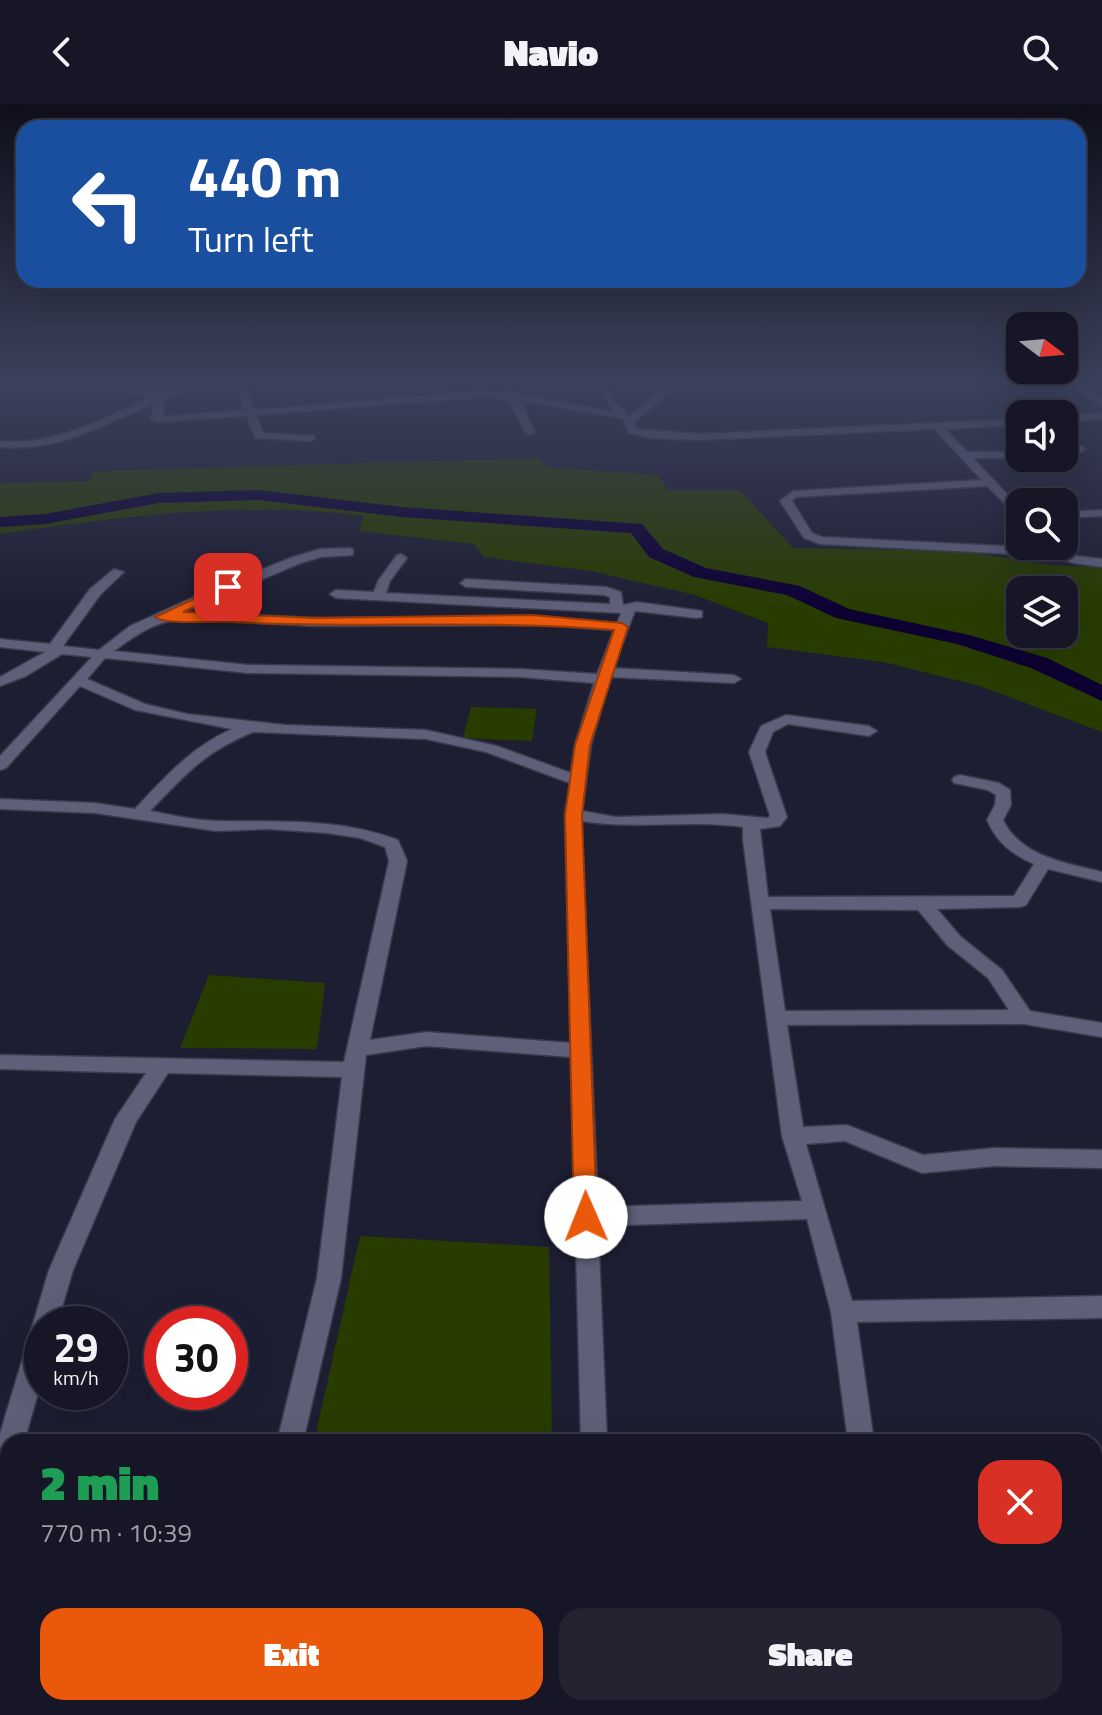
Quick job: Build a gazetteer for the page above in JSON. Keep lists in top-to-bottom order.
{
  "north": "right",
  "page": {
    "header": "Navio",
    "turn": ["440 m", "Turn left"],
    "speed": "29 km/h",
    "limit": "30",
    "heading": ["2 min", "770 m · 10:39"],
    "buttons": ["Exit", "Share"]
  }
}
